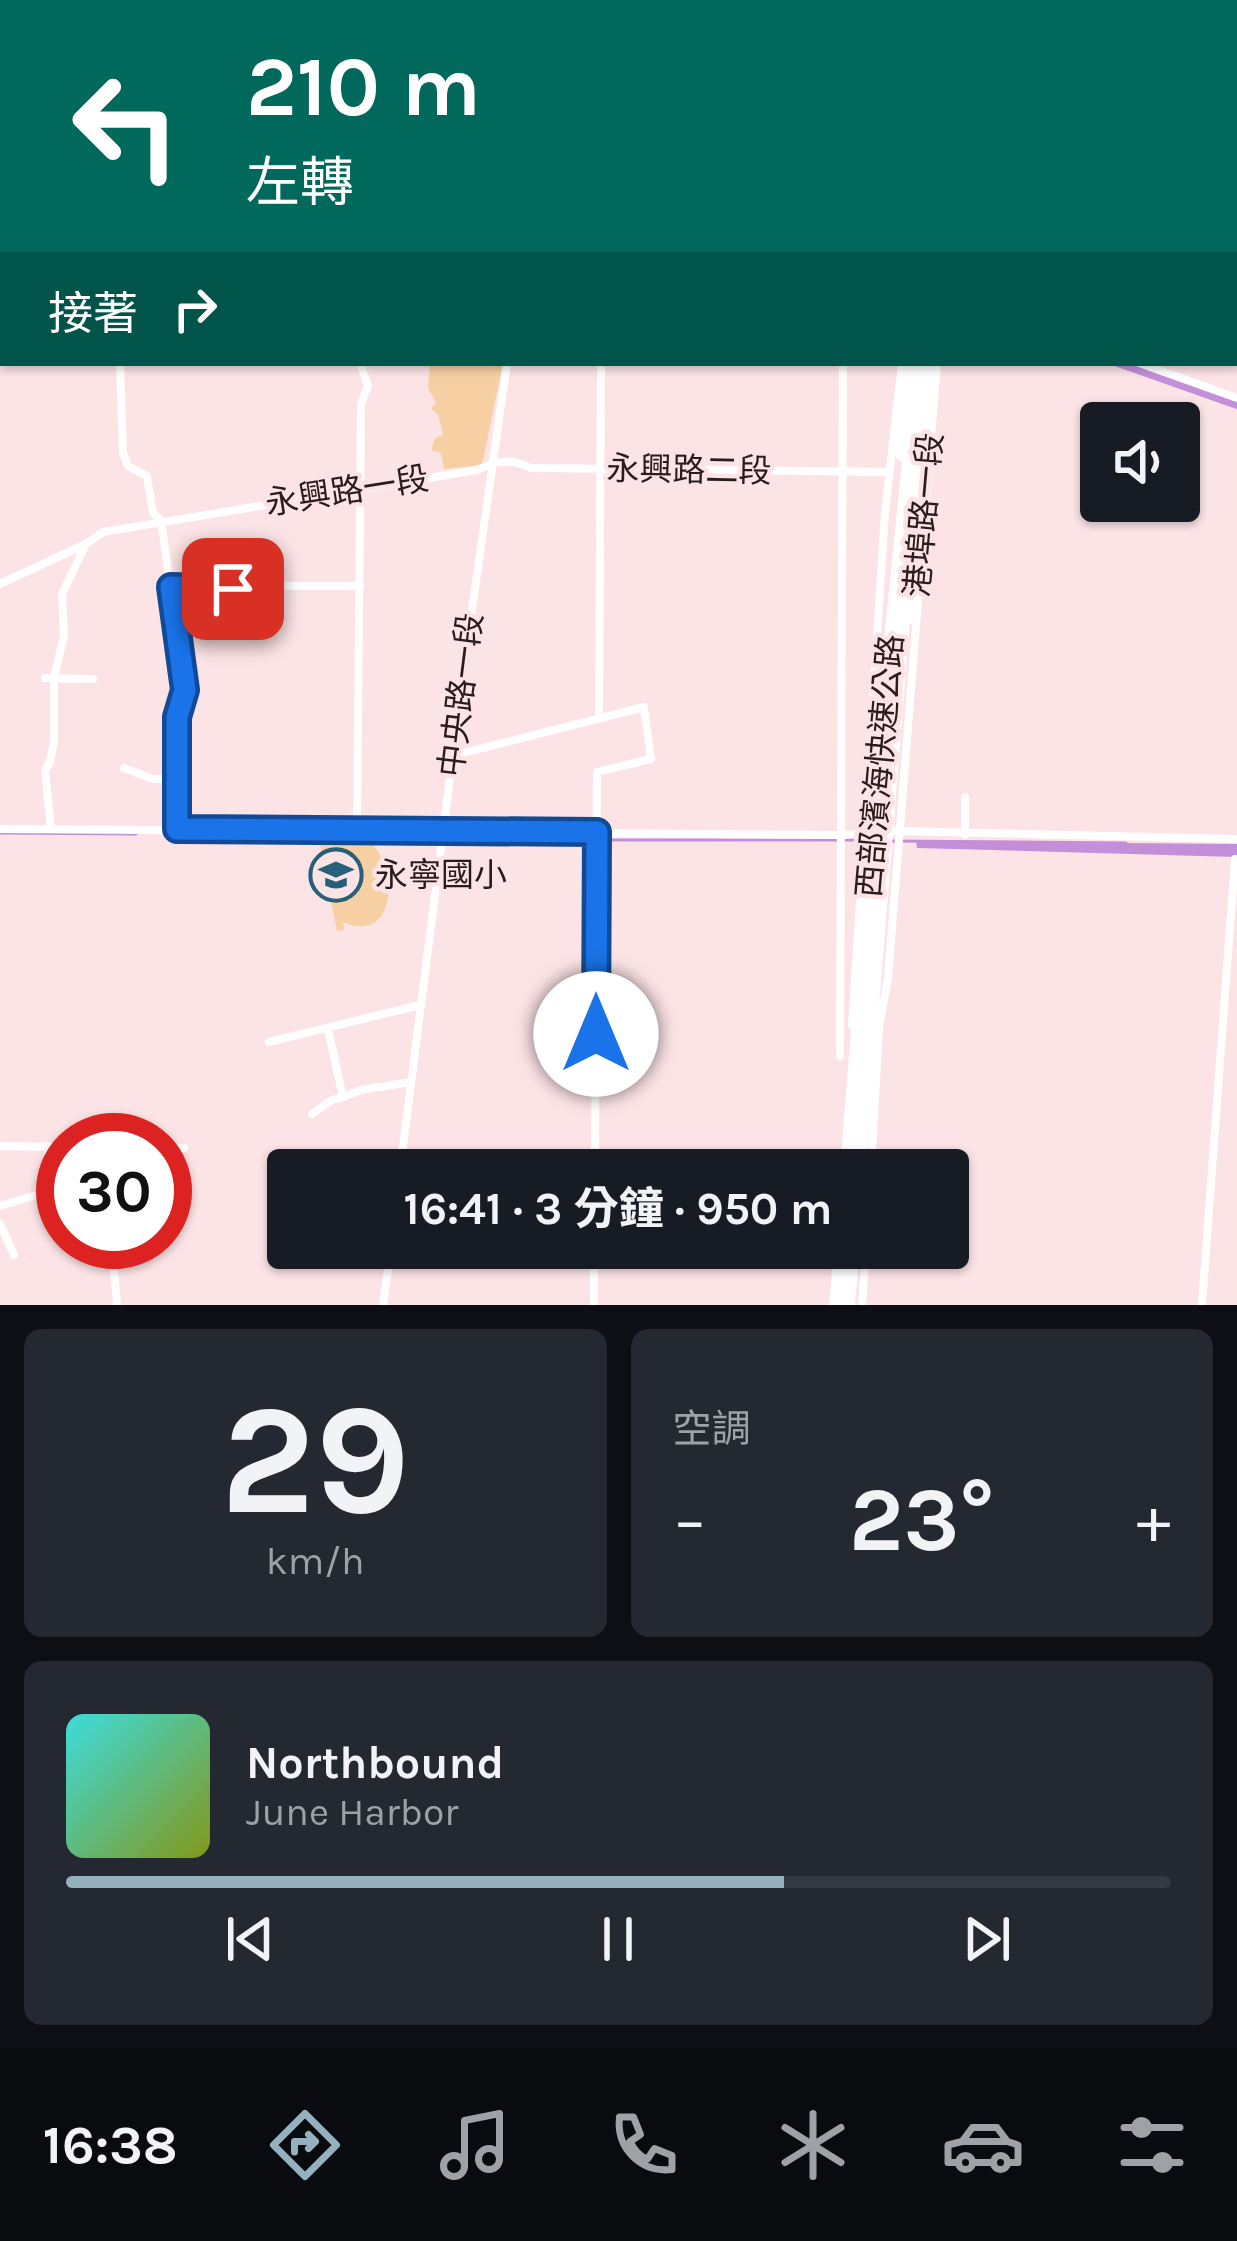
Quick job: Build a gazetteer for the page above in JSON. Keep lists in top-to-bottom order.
{
  "streets": {
    "highway": ["西部濱海快速公路"],
    "street": [
      "永興路二段",
      "永興路一段",
      "港埠路一段",
      "中央路一段"
    ]
  },
  "crossings": [
    ["永興路二段", "永興路一段"],
    ["永興路二段", "港埠路一段"],
    ["永興路二段", "中央路一段"],
    ["永興路一段", "中央路一段"]
  ],
  "places": {
    "school or university": ["永寧國小"]
  },
  "page": {
    "turn": ["210 m", "左轉"],
    "then": "接著",
    "limit": "30",
    "trip": "16:41 · 3 分鐘 · 950 m",
    "tile": [
      ["29", "km/h"],
      "空調"
    ],
    "heat": ["−", "23°", "+"],
    "song": ["Northbound", "June Harbor"],
    "tabs": "16:38"
  }
}
